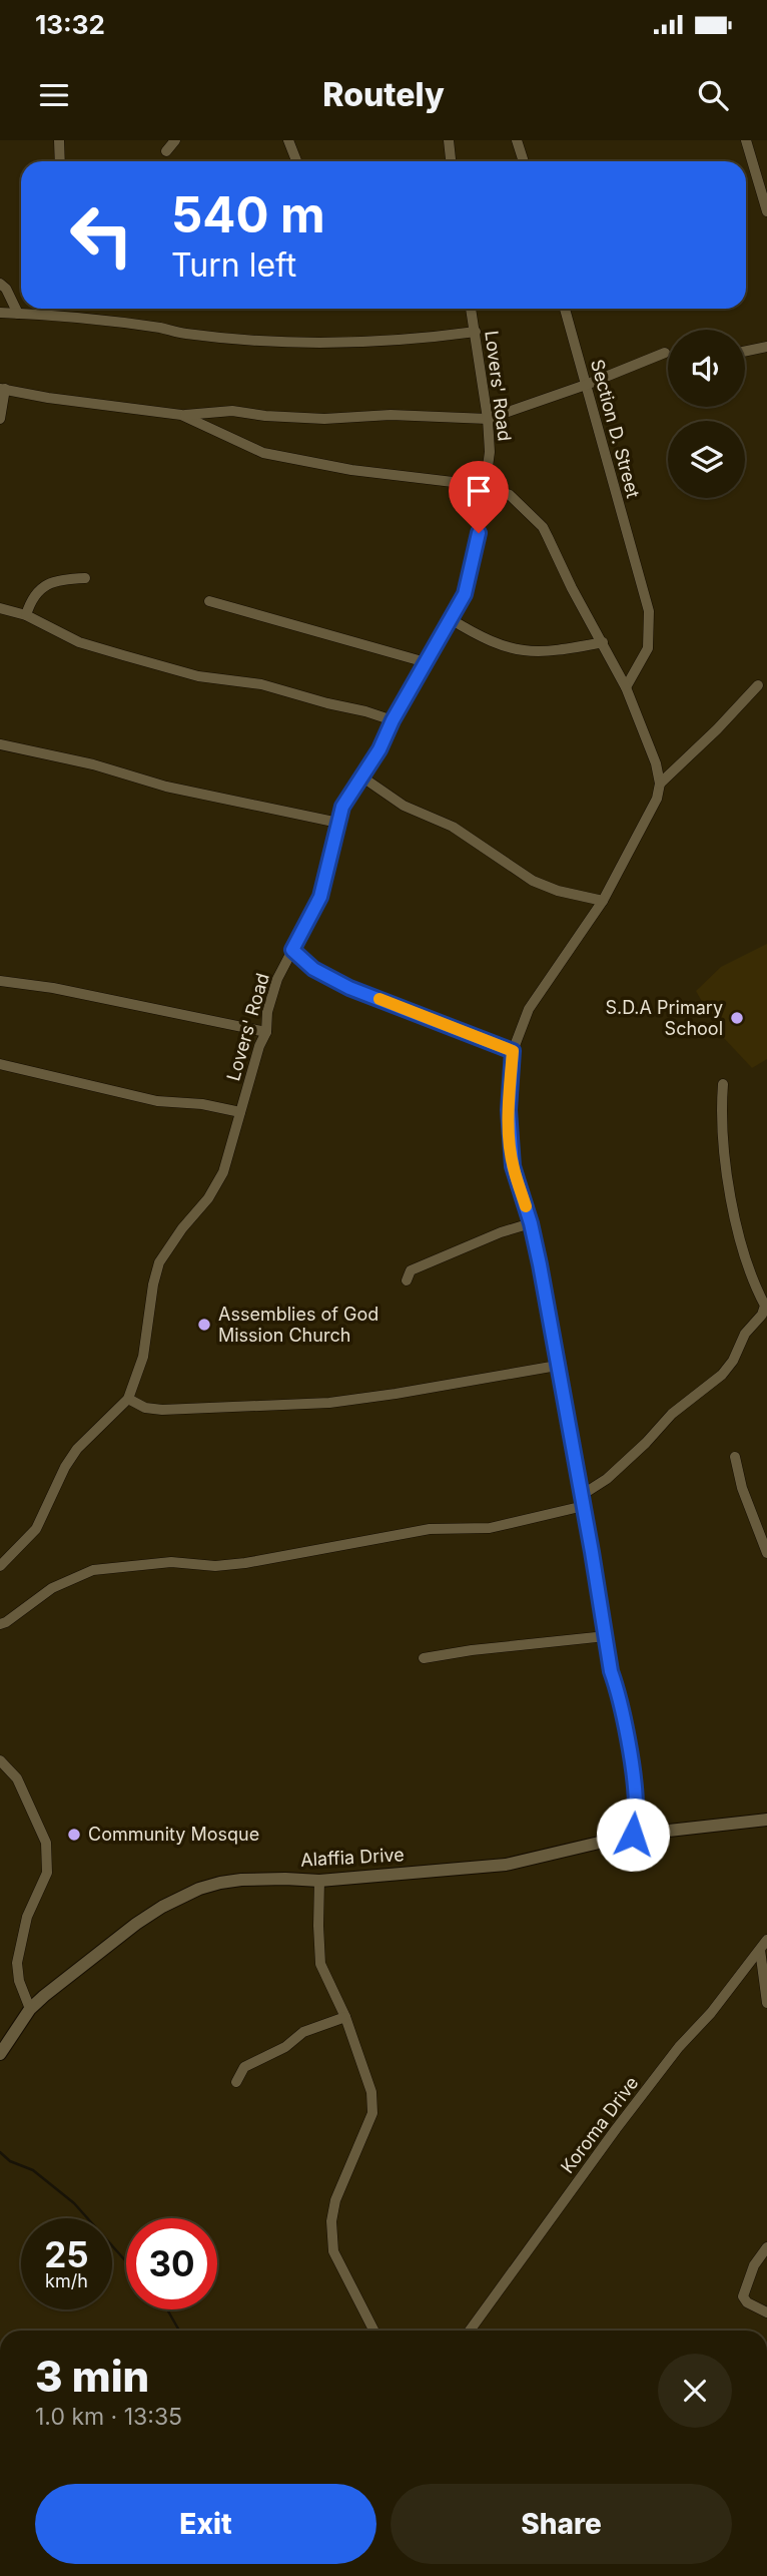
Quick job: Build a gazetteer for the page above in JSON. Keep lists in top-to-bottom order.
{
  "streets": {
    "street": [
      "Lovers' Road",
      "Section D. Street",
      "Alaffia Drive",
      "Koroma Drive"
    ]
  },
  "places": ["S.D.A Primary School", "Assemblies of God Mission Church", "Community Mosque"],
  "page": {
    "status": "13:32",
    "header": "Routely",
    "turn": ["540 m", "Turn left"],
    "speed": "25 km/h",
    "limit": "30",
    "heading": ["3 min", "1.0 km · 13:35"],
    "buttons": ["Exit", "Share"]
  }
}
